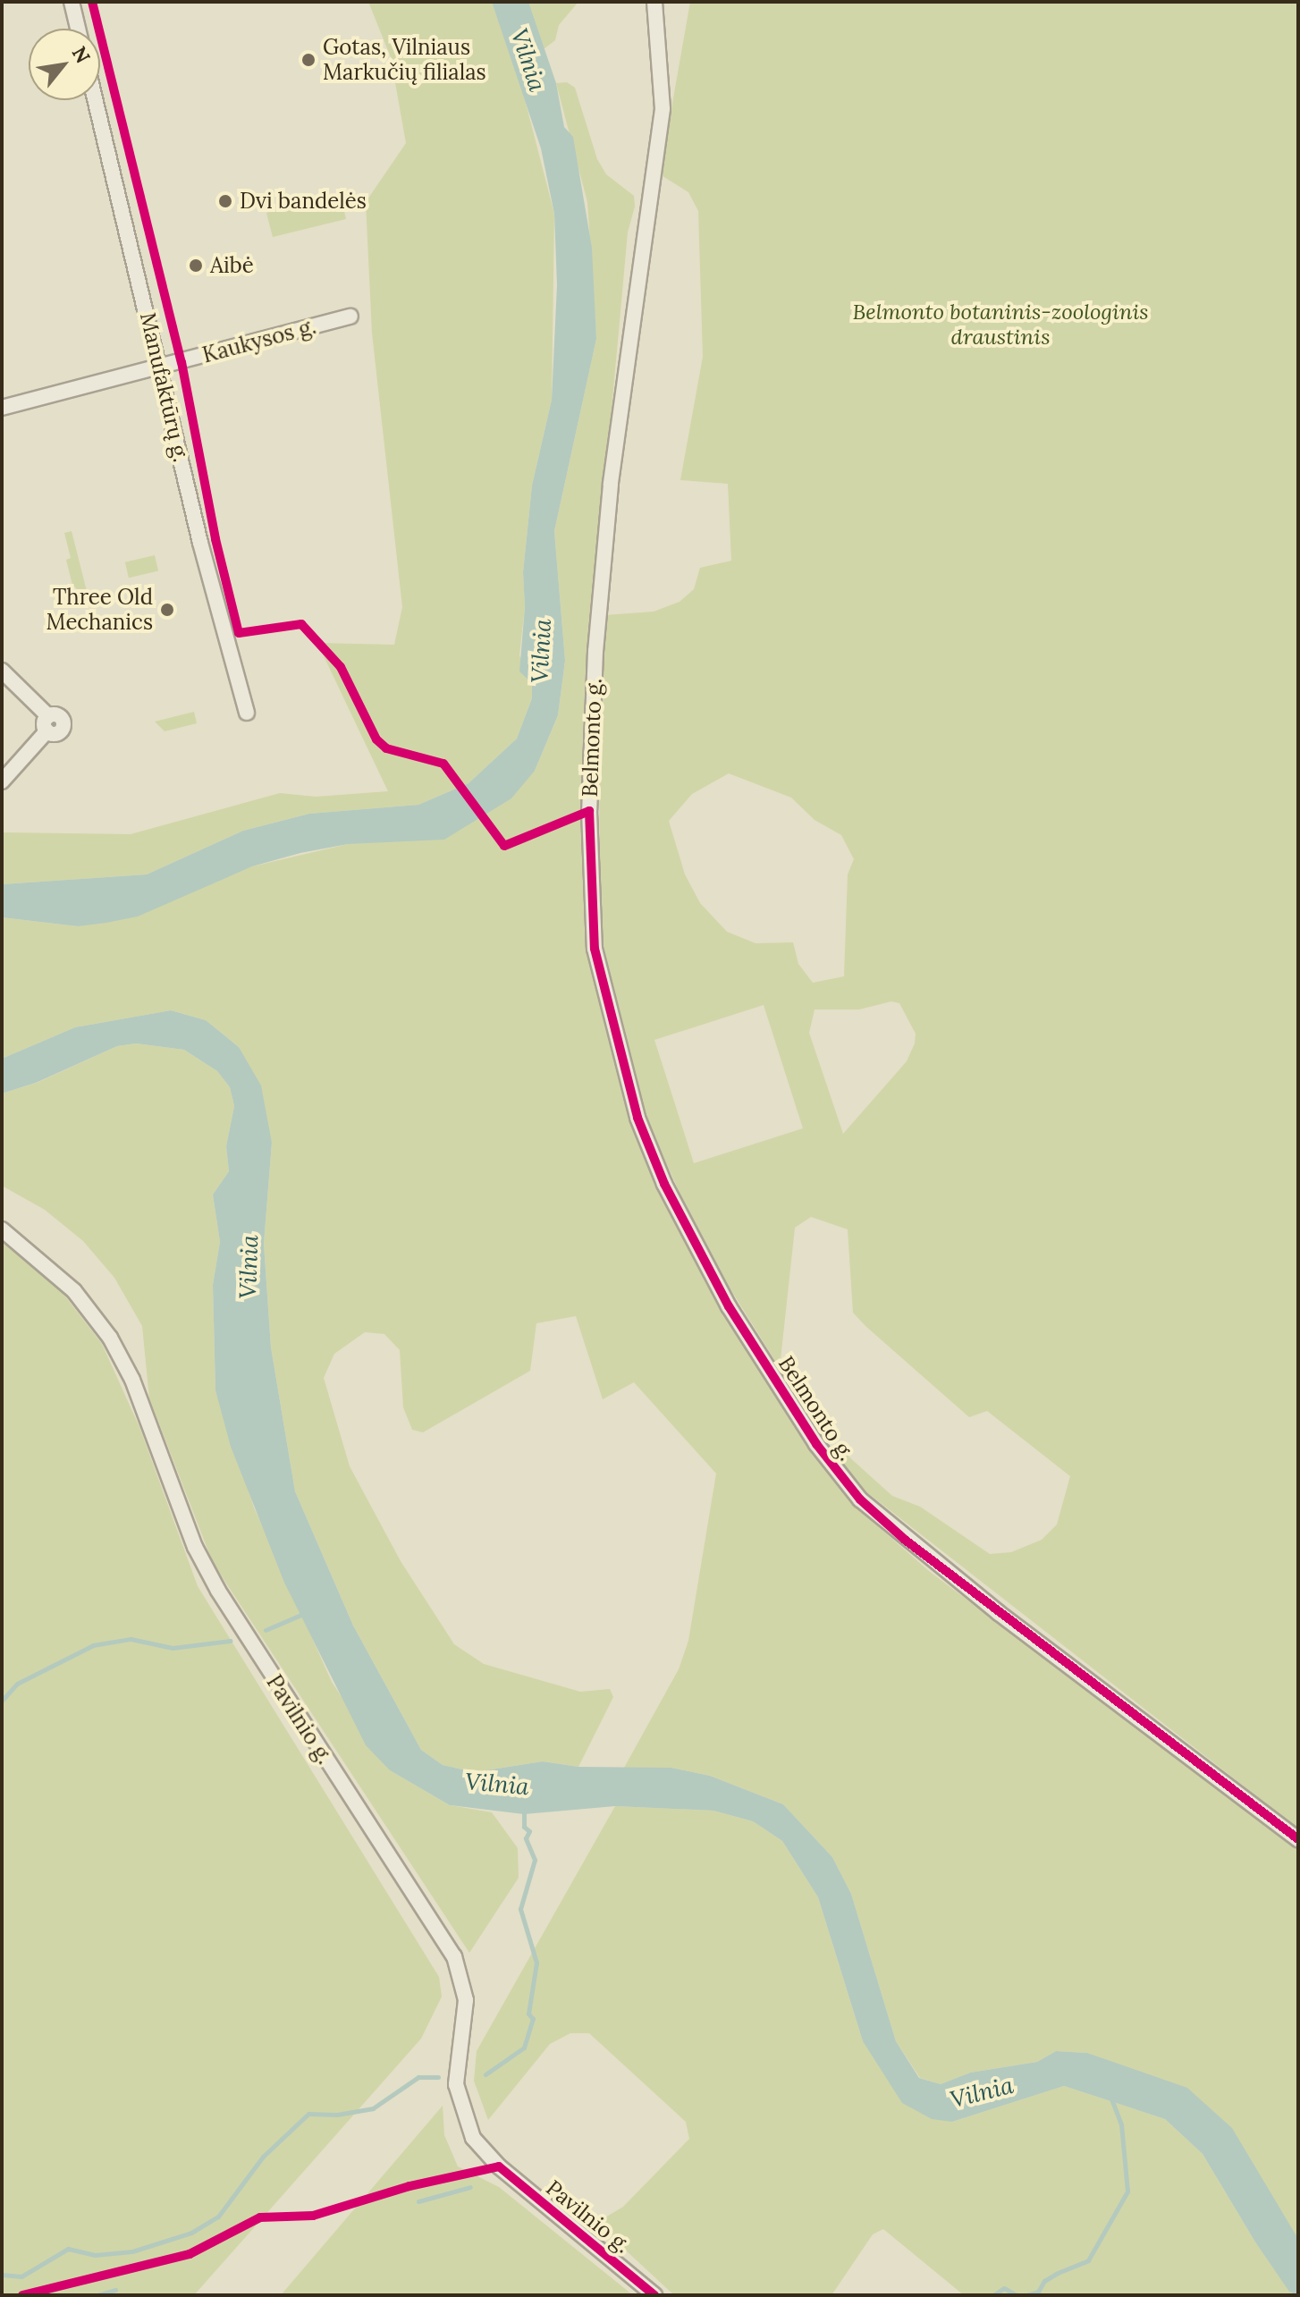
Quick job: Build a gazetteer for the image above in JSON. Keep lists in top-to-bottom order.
{
  "streets": {
    "street": [
      "Kaukysos g.",
      "Manufaktūrų g.",
      "Belmonto g.",
      "Pavilnio g."
    ]
  },
  "crossings": [
    ["Kaukysos g.", "Manufaktūrų g."]
  ],
  "water": ["Vilnia"],
  "parks": ["Belmonto botaninis-zoologinis draustinis"],
  "places": [
    "Gotas, Vilniaus Markučių filialas",
    "Dvi bandelės",
    "Aibė",
    "Three Old Mechanics"
  ],
  "north": "top right"
}
